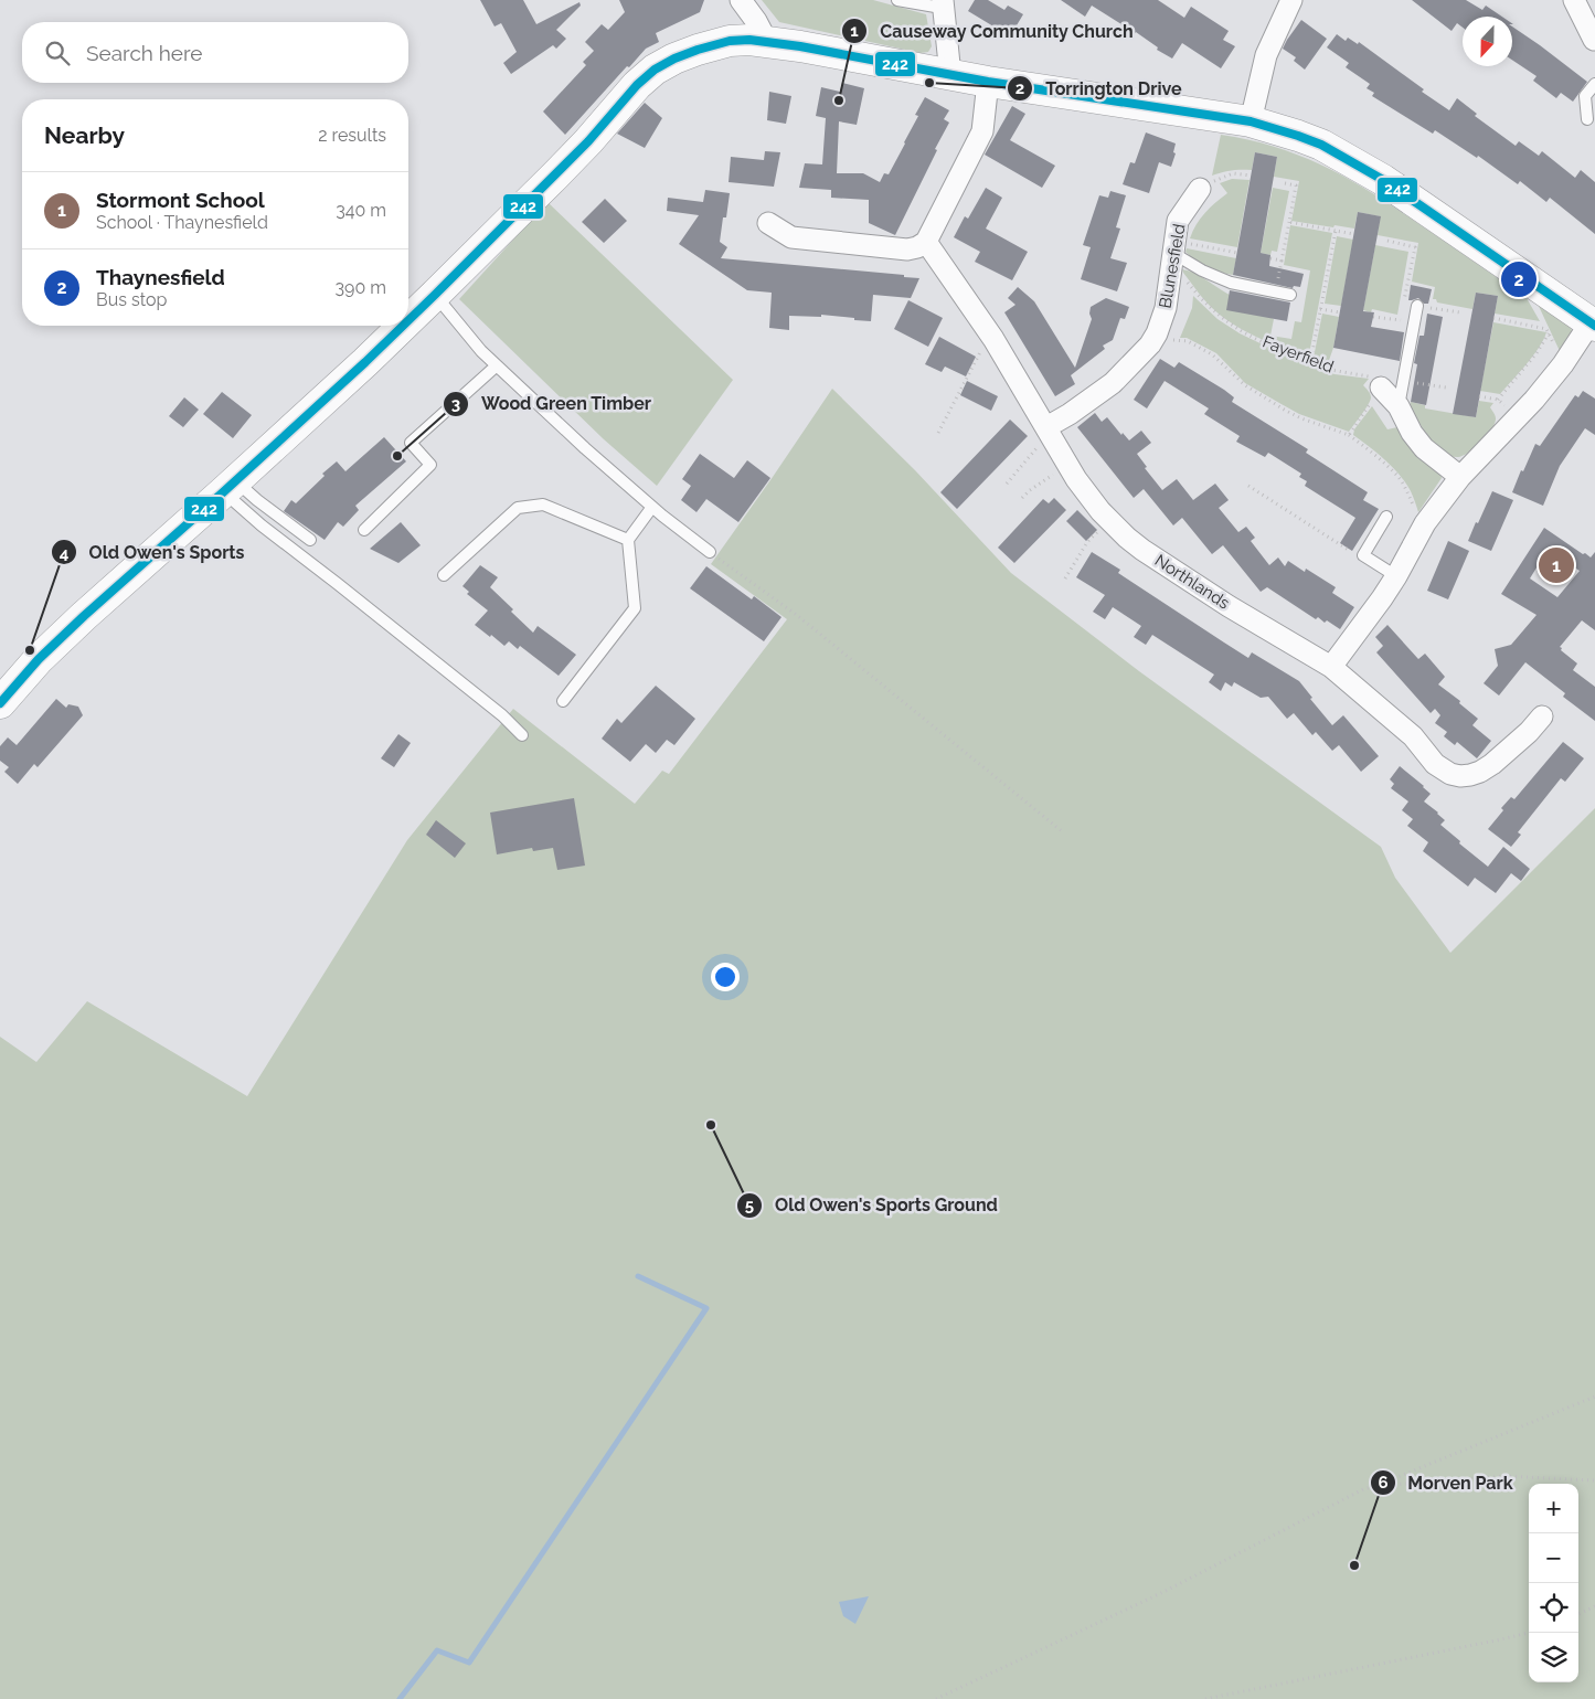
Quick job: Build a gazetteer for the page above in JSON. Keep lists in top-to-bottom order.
{
  "streets": {
    "street": ["Blunesfield", "Northlands"],
    "path": ["Fayerfield"]
  },
  "crossings": [
    ["Blunesfield", "Fayerfield"],
    ["Blunesfield", "Northlands"]
  ],
  "places": [
    "Torrington Drive",
    "Causeway Community Church",
    "Wood Green Timber",
    "Old Owen's Sports",
    "Old Owen's Sports Ground",
    "Morven Park"
  ],
  "lines": ["transit line 242"],
  "north": "bottom",
  "page": {
    "search": "Search here",
    "heading": ["Nearby", "2 results"],
    "list": [
      {
        "mark": "1",
        "name": "Stormont School",
        "note": "School · Thaynesfield",
        "value": "340 m"
      },
      {
        "mark": "2",
        "name": "Thaynesfield",
        "note": "Bus stop",
        "value": "390 m"
      }
    ],
    "pins": ["2", "1"],
    "map_buttons": ["+", "−"]
  }
}
